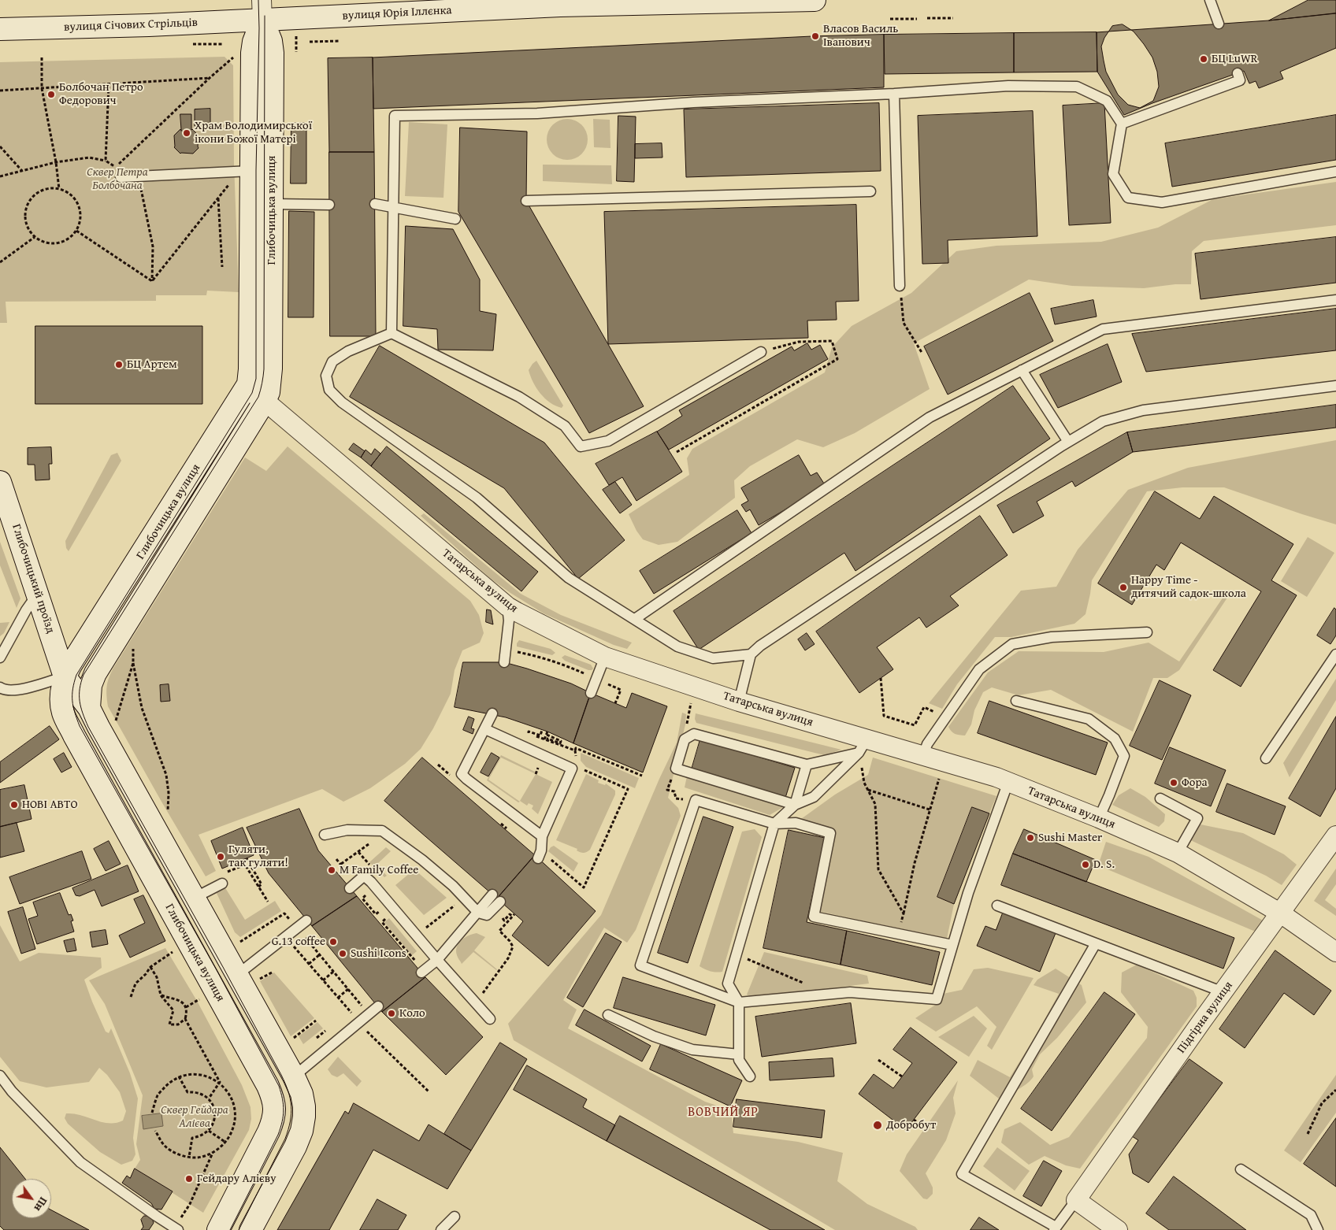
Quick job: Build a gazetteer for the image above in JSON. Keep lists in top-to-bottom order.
{
  "streets": {
    "main road": [
      "вулиця Юрія Іллєнка",
      "вулиця Січових Стрільців",
      "Глибочицька вулиця",
      "Глибочицький проїзд"
    ],
    "street": ["Татарська вулиця", "Підгірна вулиця"]
  },
  "crossings": [
    ["вулиця Юрія Іллєнка", "вулиця Січових Стрільців"],
    ["вулиця Юрія Іллєнка", "Глибочицька вулиця"],
    ["вулиця Січових Стрільців", "Глибочицька вулиця"],
    ["Глибочицька вулиця", "Глибочицький проїзд"],
    ["Глибочицька вулиця", "Татарська вулиця"],
    ["Татарська вулиця", "Підгірна вулиця"]
  ],
  "districts": ["ВОВЧИЙ ЯР"],
  "parks": ["Сквер Петра Болбочана", "Сквер Гейдара Алієва"],
  "places": [
    "Власов Василь Іванович",
    "БЦ LuWR",
    "Болбочан Петро Федорович",
    "Храм Володимирської ікони Божої Матері",
    "БЦ Артем",
    "Happy Time - дитячий садок-школа",
    "Фора",
    "HОBI ABTO",
    "Sushi Master",
    "Гуляти, так гуляти!",
    "D. S.",
    "M Family Coffee",
    "G.13 coffee",
    "Sushi Icons",
    "Коло",
    "Добробут",
    "Гейдару Алієву"
  ],
  "north": "bottom right"
}
